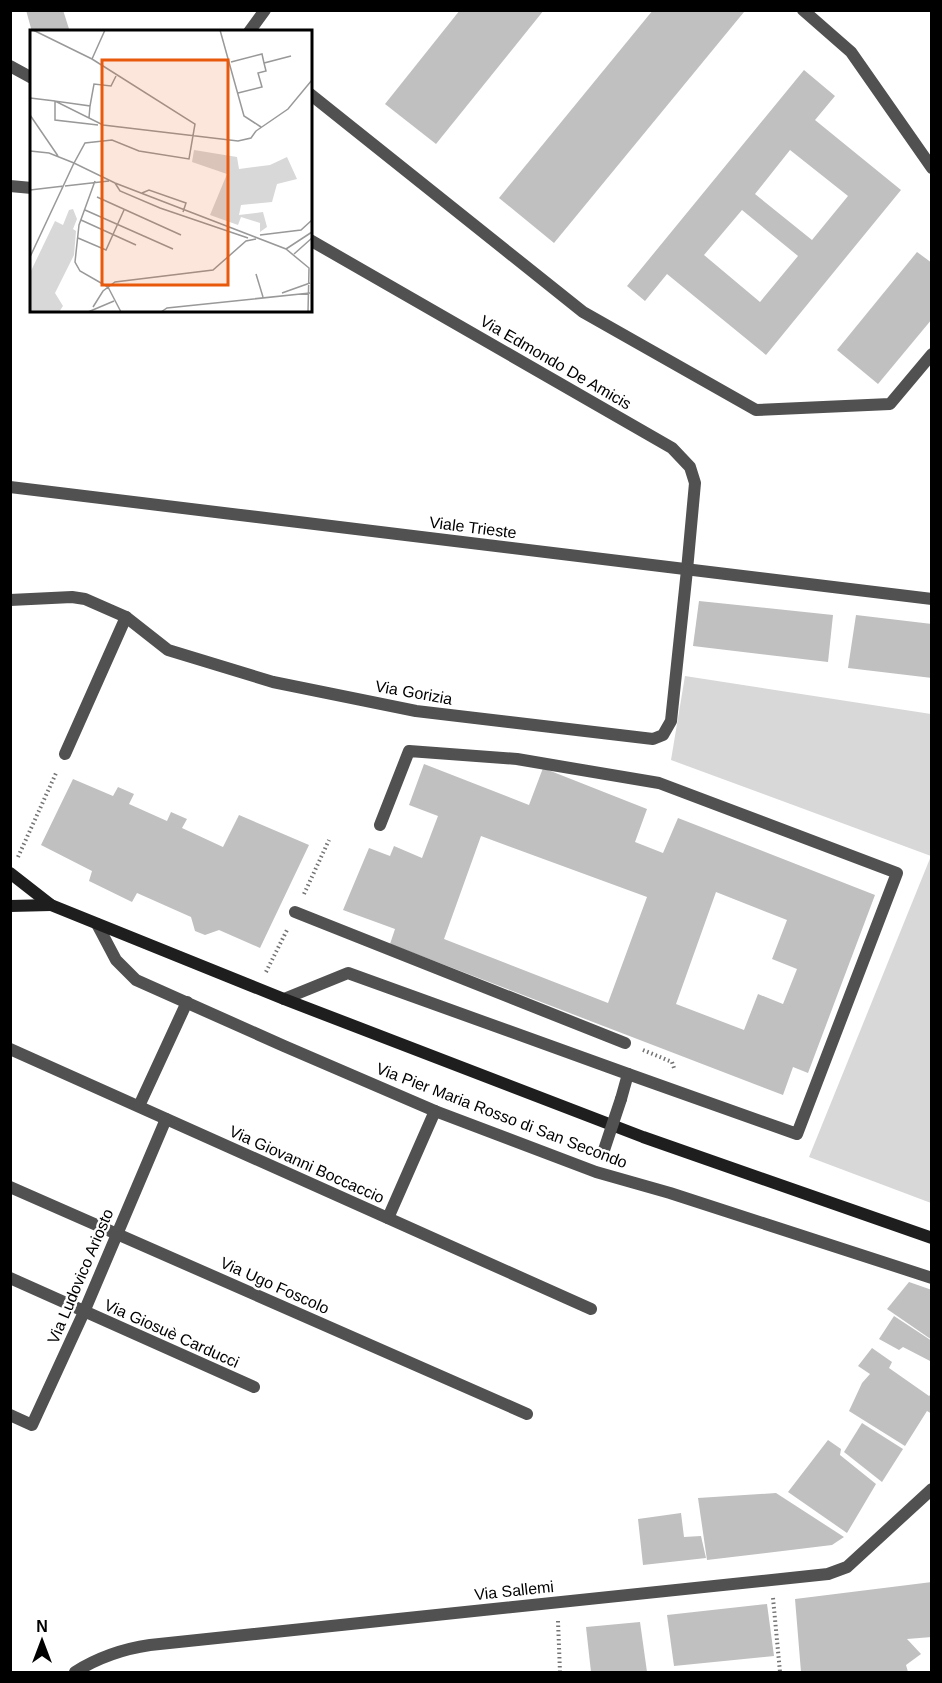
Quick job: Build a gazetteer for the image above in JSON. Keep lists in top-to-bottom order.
{
  "streets": {
    "main road": ["Via Pier Maria Rosso di San Secondo"],
    "street": [
      "Via Edmondo De Amicis",
      "Viale Trieste",
      "Via Gorizia",
      "Via Giovanni Boccaccio",
      "Via Ludovico Ariosto",
      "Via Ugo Foscolo",
      "Via Giosuè Carducci",
      "Via Sallemi"
    ]
  },
  "crossings": [
    ["Via Edmondo De Amicis", "Viale Trieste"],
    ["Via Edmondo De Amicis", "Via Gorizia"],
    ["Viale Trieste", "Via Gorizia"],
    ["Via Giovanni Boccaccio", "Via Ludovico Ariosto"],
    ["Via Ludovico Ariosto", "Via Ugo Foscolo"],
    ["Via Ludovico Ariosto", "Via Giosuè Carducci"]
  ],
  "north": "top"
}
